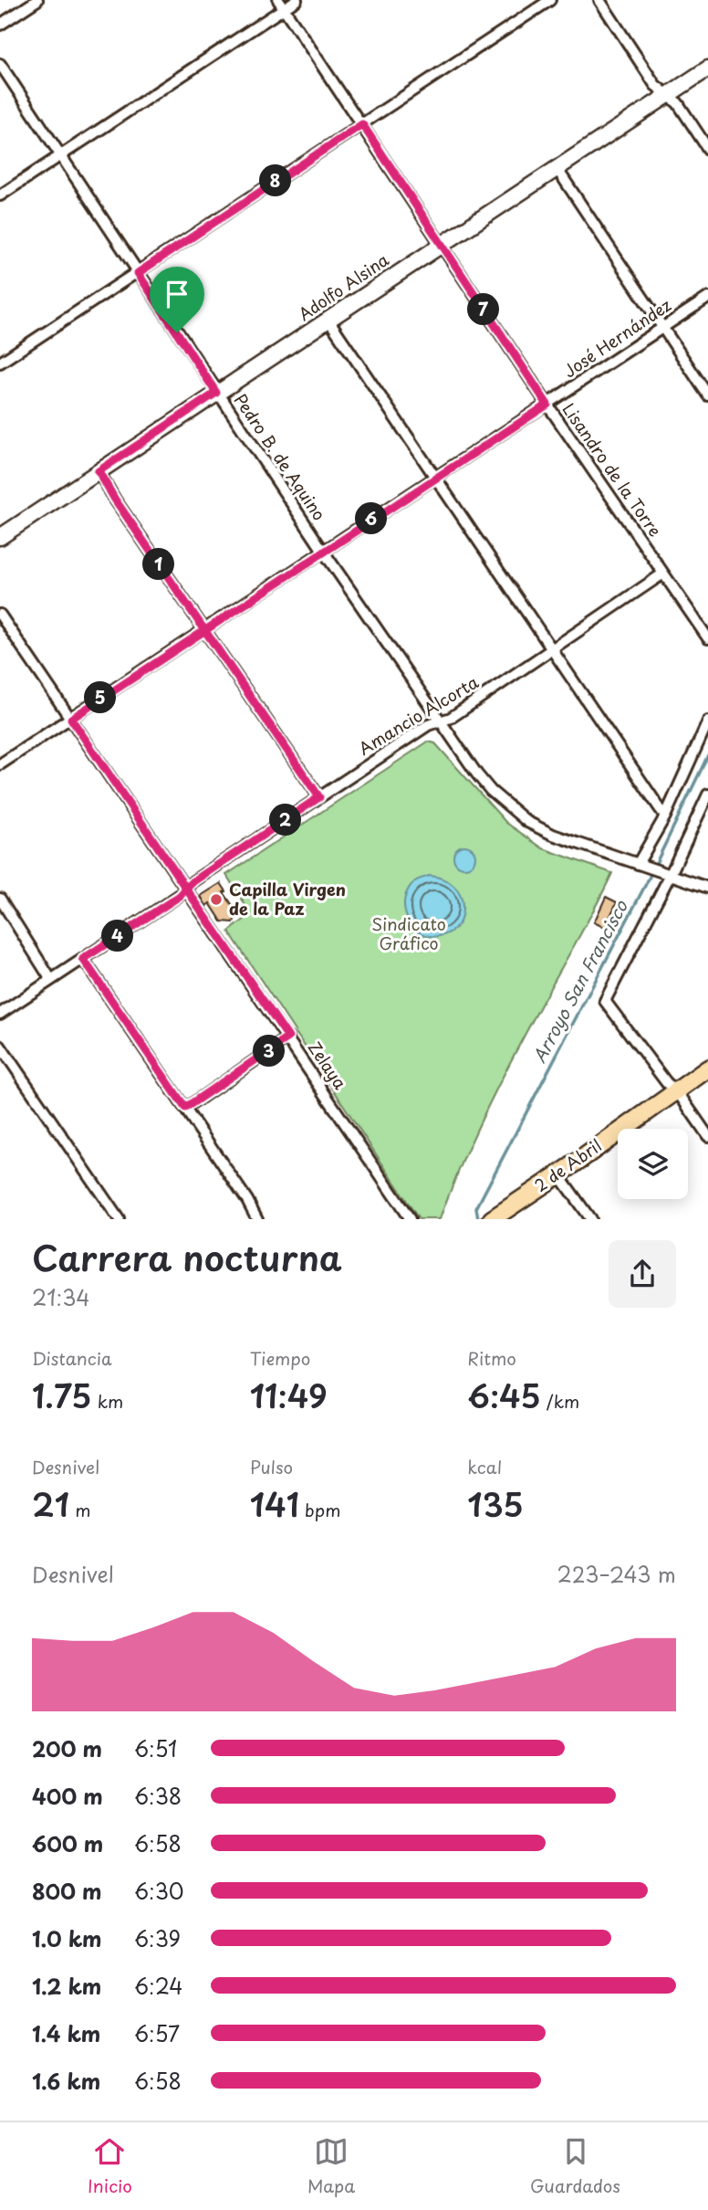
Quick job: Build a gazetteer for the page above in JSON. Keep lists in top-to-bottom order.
{
  "streets": {
    "main road": ["2 de Abril"],
    "street": [
      "Adolfo Alsina",
      "José Hernández",
      "Pedro B. de Aquino",
      "Lisandro de la Torre",
      "Amancio Alcorta",
      "Zelaya"
    ]
  },
  "crossings": [
    ["Adolfo Alsina", "Pedro B. de Aquino"],
    ["Adolfo Alsina", "Lisandro de la Torre"],
    ["José Hernández", "Pedro B. de Aquino"],
    ["José Hernández", "Lisandro de la Torre"],
    ["José Hernández", "Zelaya"],
    ["Pedro B. de Aquino", "Amancio Alcorta"],
    ["Lisandro de la Torre", "Amancio Alcorta"],
    ["Amancio Alcorta", "Zelaya"]
  ],
  "water": ["Arroyo San Francisco"],
  "parks": ["Sindicato Gráfico"],
  "places": ["Capilla Virgen de la Paz"],
  "page": {
    "pins": [
      "8",
      "7",
      "6",
      "1",
      "5",
      "2",
      "4",
      "3"
    ],
    "heading": ["Carrera nocturna", "21:34"],
    "stats": [
      ["Distancia", "1.75 km"],
      ["Tiempo", "11:49"],
      ["Ritmo", "6:45 /km"],
      ["Desnivel", "21 m"],
      ["Pulso", "141 bpm"],
      ["kcal", "135"]
    ],
    "chart": ["Desnivel", "223–243 m"],
    "list": [
      {
        "name": "200 m",
        "note": "6:51"
      },
      {
        "name": "400 m",
        "note": "6:38"
      },
      {
        "name": "600 m",
        "note": "6:58"
      },
      {
        "name": "800 m",
        "note": "6:30"
      },
      {
        "name": "1.0 km",
        "note": "6:39"
      },
      {
        "name": "1.2 km",
        "note": "6:24"
      },
      {
        "name": "1.4 km",
        "note": "6:57"
      },
      {
        "name": "1.6 km",
        "note": "6:58"
      }
    ],
    "tabs": ["Inicio", "Mapa", "Guardados"]
  }
}
